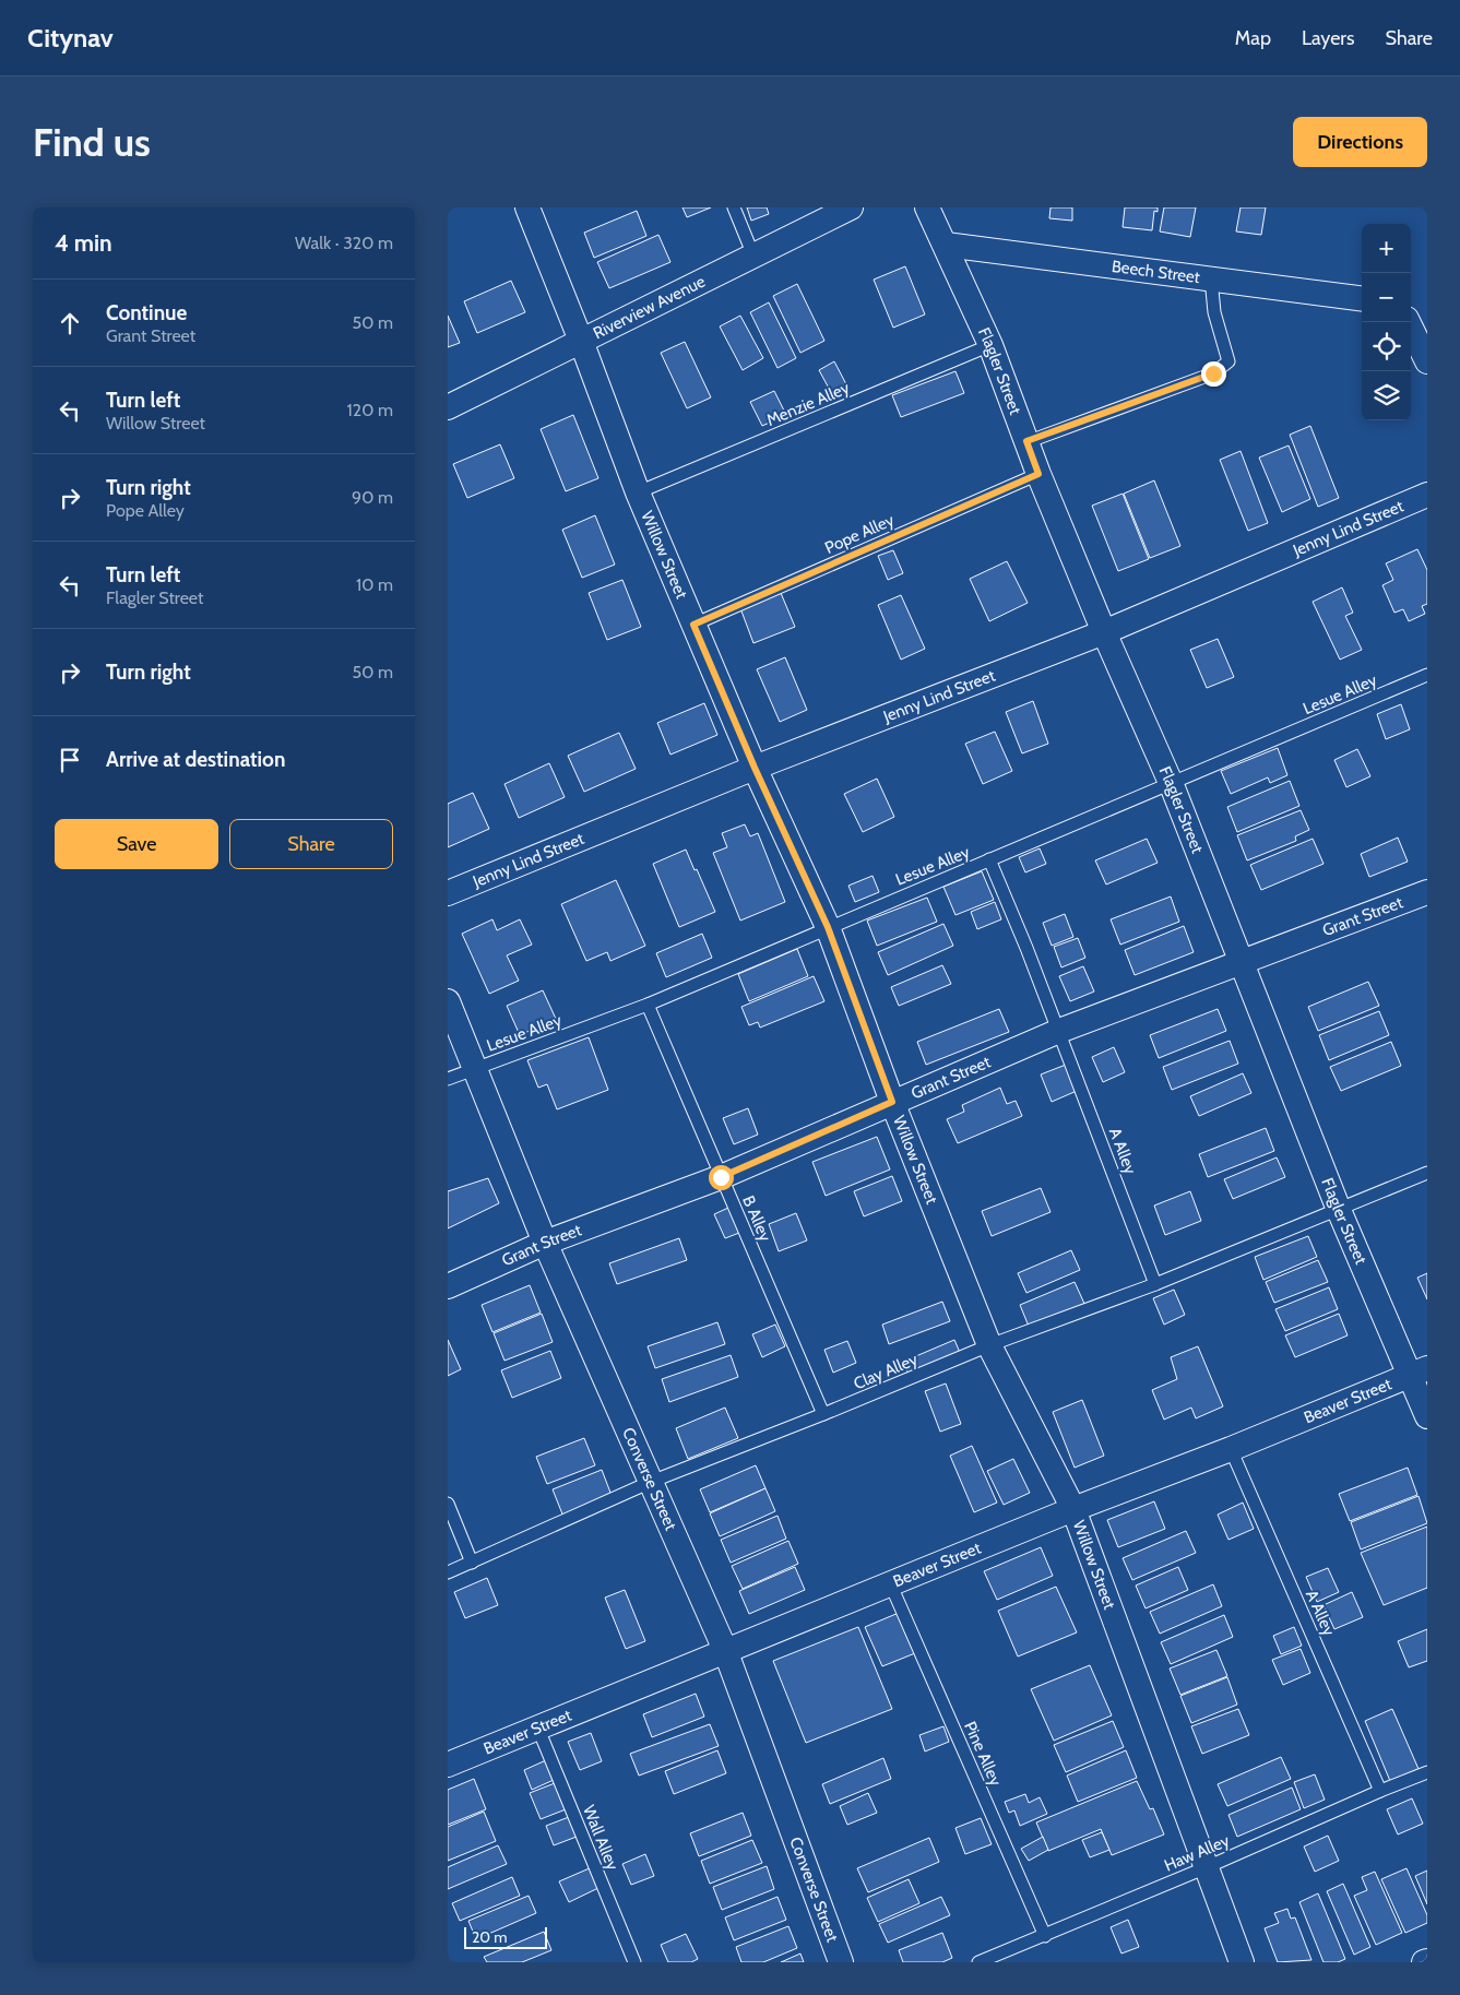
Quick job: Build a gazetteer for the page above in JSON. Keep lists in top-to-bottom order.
{
  "streets": {
    "street": [
      "Beech Street",
      "Riverview Avenue",
      "Flagler Street",
      "Jenny Lind Street",
      "Willow Street",
      "Grant Street",
      "Beaver Street",
      "Converse Street"
    ],
    "lane": [
      "Menzie Alley",
      "Pope Alley",
      "Lesue Alley",
      "A Alley",
      "B Alley",
      "Clay Alley",
      "Pine Alley",
      "Wall Alley",
      "Haw Alley"
    ]
  },
  "crossings": [
    ["Beech Street", "Flagler Street"],
    ["Riverview Avenue", "Willow Street"],
    ["Flagler Street", "Menzie Alley"],
    ["Flagler Street", "Jenny Lind Street"],
    ["Flagler Street", "Pope Alley"],
    ["Flagler Street", "Lesue Alley"],
    ["Flagler Street", "Grant Street"],
    ["Flagler Street", "Clay Alley"],
    ["Flagler Street", "Beaver Street"],
    ["Menzie Alley", "Willow Street"],
    ["Jenny Lind Street", "Willow Street"],
    ["Pope Alley", "Willow Street"],
    ["Willow Street", "Lesue Alley"],
    ["Willow Street", "Grant Street"],
    ["Willow Street", "Clay Alley"],
    ["Willow Street", "Beaver Street"],
    ["Willow Street", "Haw Alley"],
    ["Lesue Alley", "A Alley"],
    ["Lesue Alley", "B Alley"],
    ["Lesue Alley", "Converse Street"],
    ["Grant Street", "A Alley"],
    ["Grant Street", "B Alley"],
    ["Grant Street", "Converse Street"],
    ["A Alley", "Clay Alley"],
    ["A Alley", "Beaver Street"],
    ["A Alley", "Haw Alley"],
    ["B Alley", "Clay Alley"],
    ["Clay Alley", "Converse Street"],
    ["Beaver Street", "Converse Street"],
    ["Beaver Street", "Pine Alley"],
    ["Beaver Street", "Wall Alley"],
    ["Pine Alley", "Haw Alley"]
  ],
  "scale_bar": "20 m",
  "page": {
    "header": "Citynav",
    "nav": ["Map", "Layers", "Share"],
    "buttons": [
      "Directions",
      ["Save", "Share"]
    ],
    "title": "Find us",
    "heading": ["4 min", "Walk · 320 m"],
    "map_buttons": ["+", "−"],
    "list": [
      ["Continue", "Grant Street", "50 m"],
      ["Turn left", "Willow Street", "120 m"],
      ["Turn right", "Pope Alley", "90 m"],
      ["Turn left", "Flagler Street", "10 m"],
      ["Turn right", "50 m"],
      "Arrive at destination"
    ],
    "scale": "20 m"
  }
}
